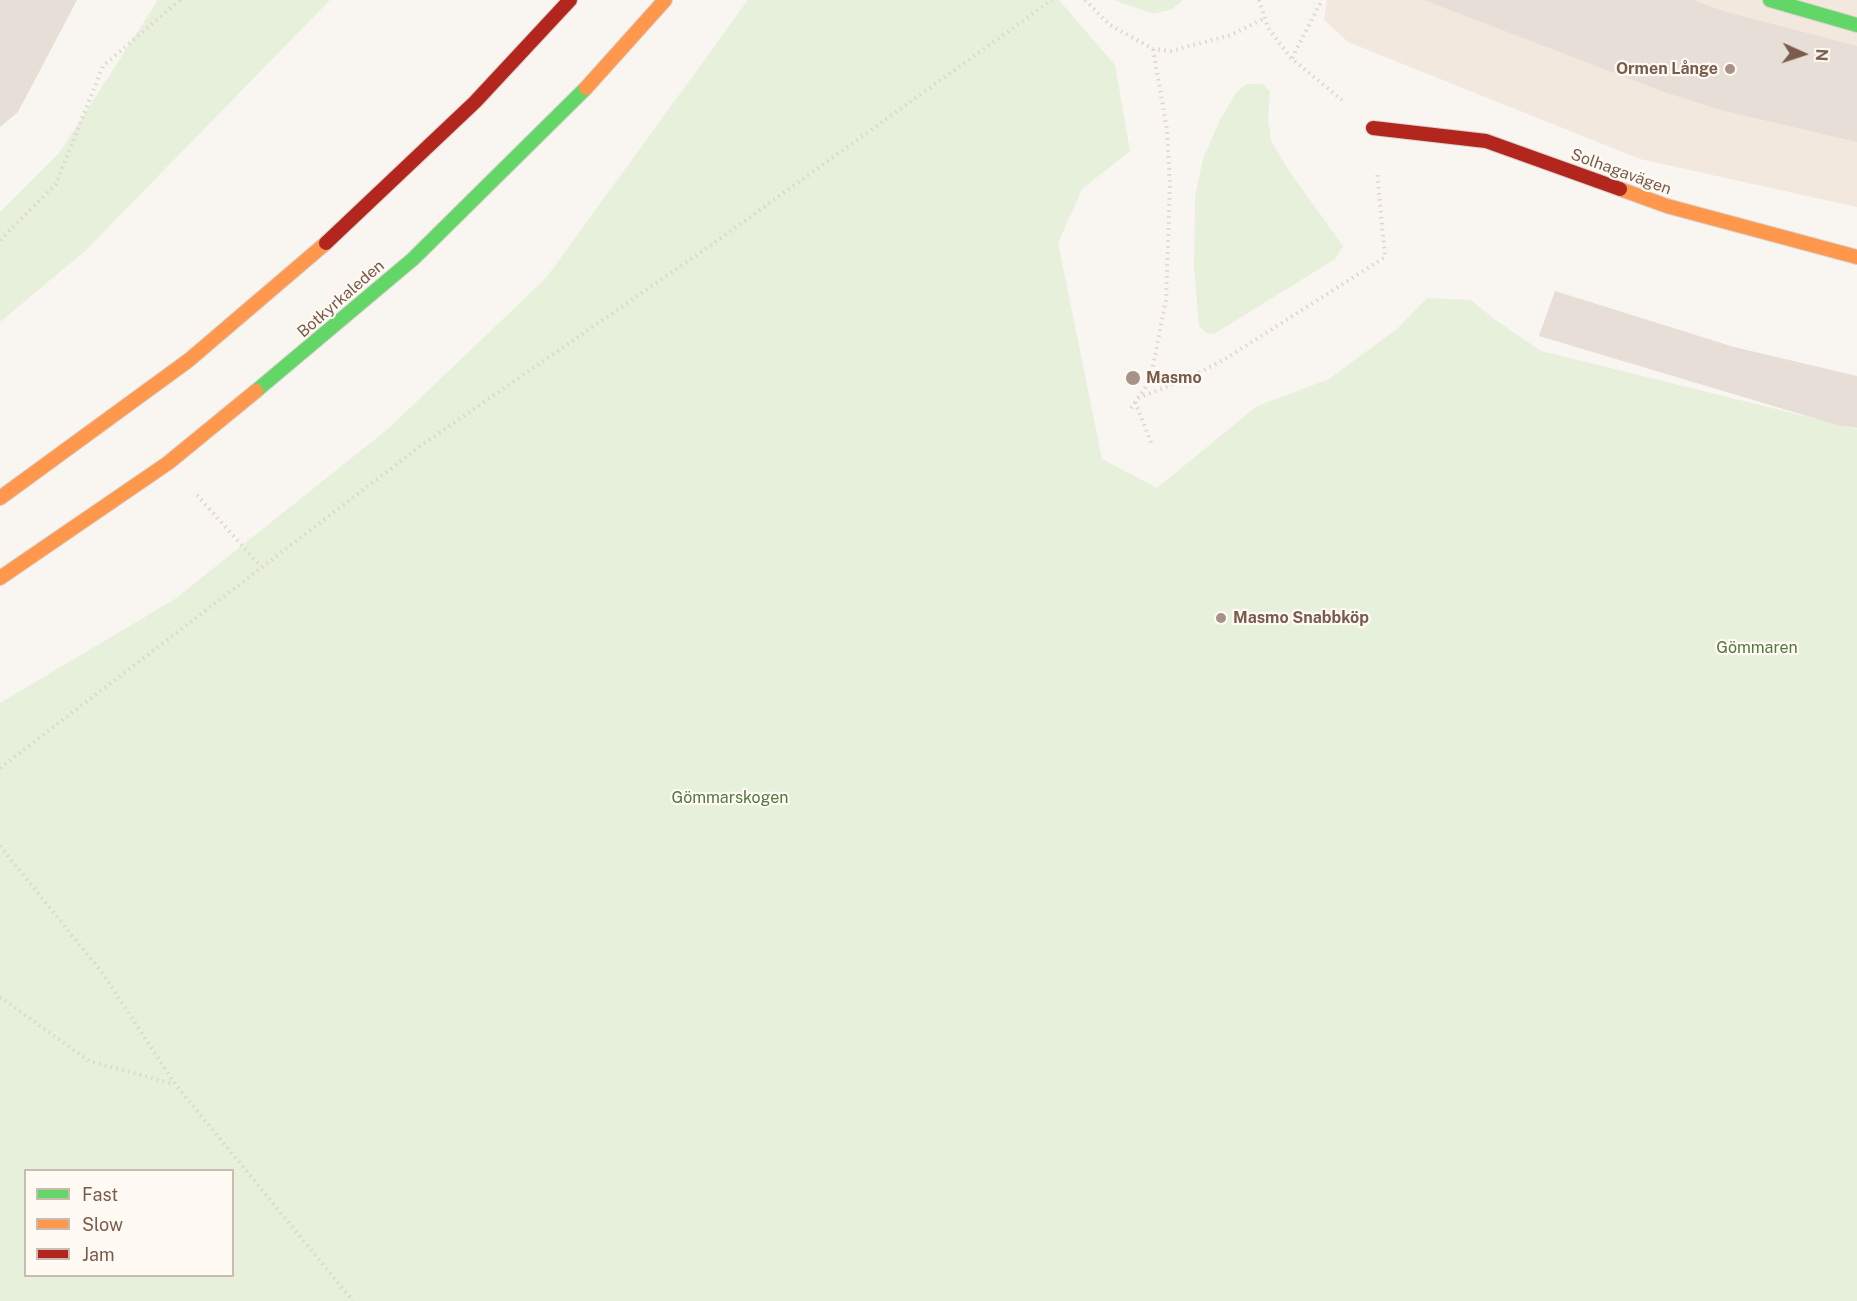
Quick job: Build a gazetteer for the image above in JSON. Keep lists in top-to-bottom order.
{
  "streets": {
    "main road": ["Solhagavägen", "Botkyrkaleden"]
  },
  "parks": ["Gömmaren", "Gömmarskogen"],
  "places": ["Ormen Långe", "Masmo", "Masmo Snabbköp"],
  "legend": ["Fast", "Slow", "Jam"],
  "north": "right"
}
